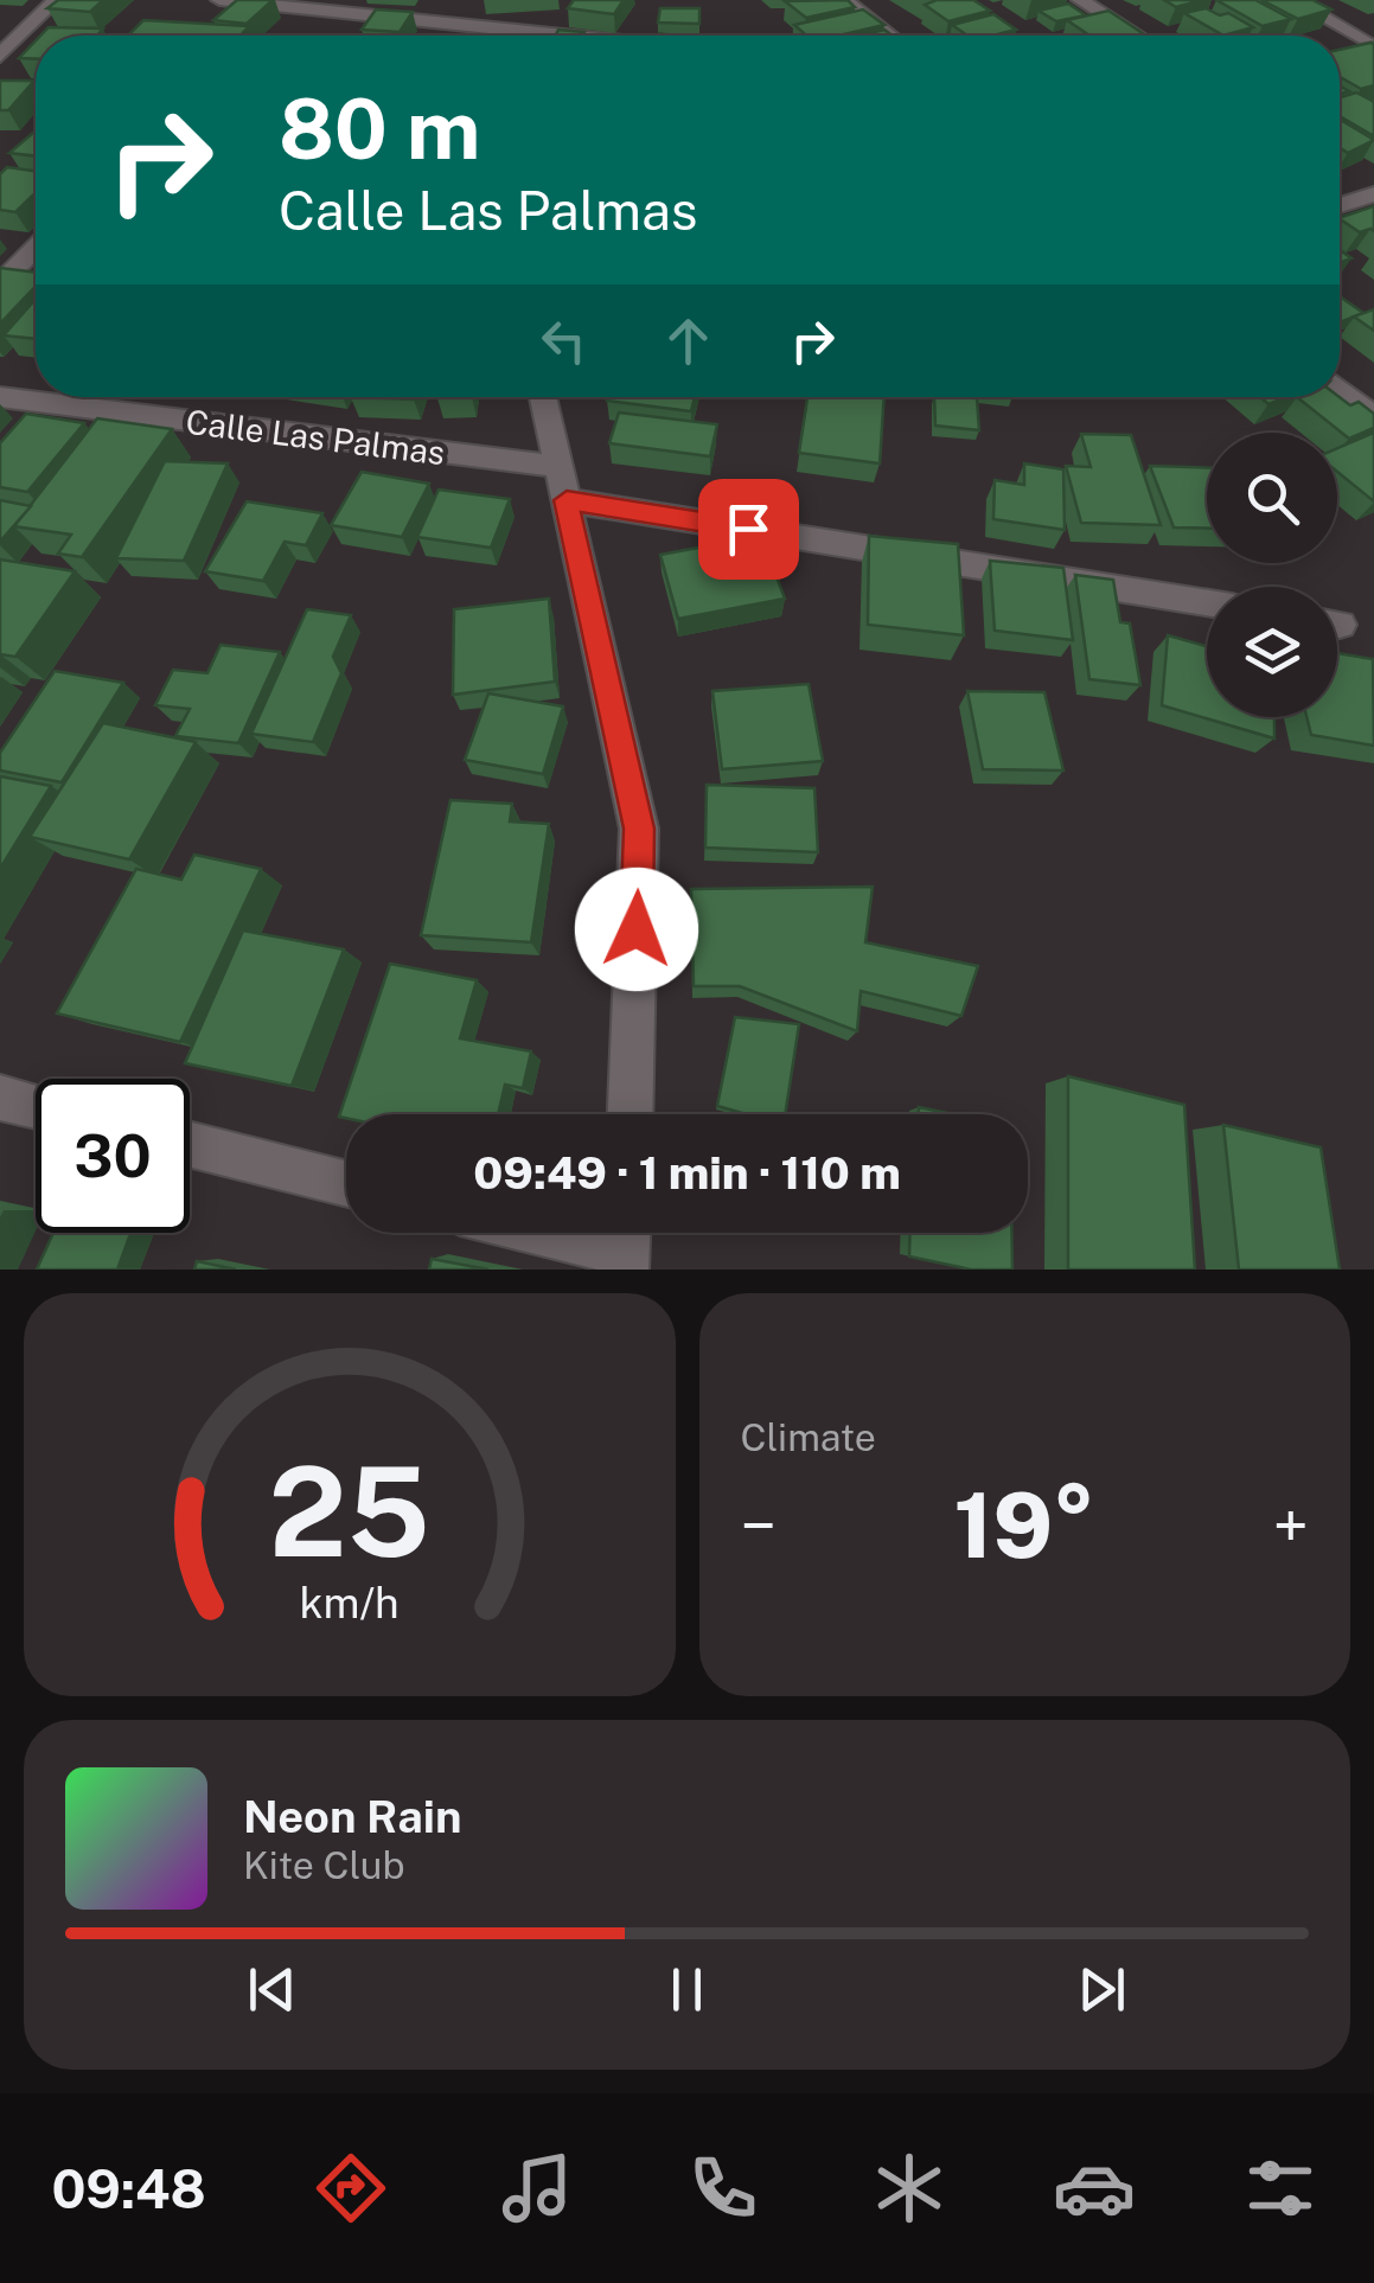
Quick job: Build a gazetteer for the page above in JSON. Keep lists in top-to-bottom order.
{
  "streets": {
    "street": ["Calle Las Palmas"]
  },
  "page": {
    "turn": ["80 m", "Calle Las Palmas"],
    "limit": "30",
    "trip": "09:49 · 1 min · 110 m",
    "tile": "Climate",
    "heat": ["−", "19°", "+"],
    "song": ["Neon Rain", "Kite Club"],
    "tabs": "09:48",
    "gauge": ["25", "km/h"]
  }
}
